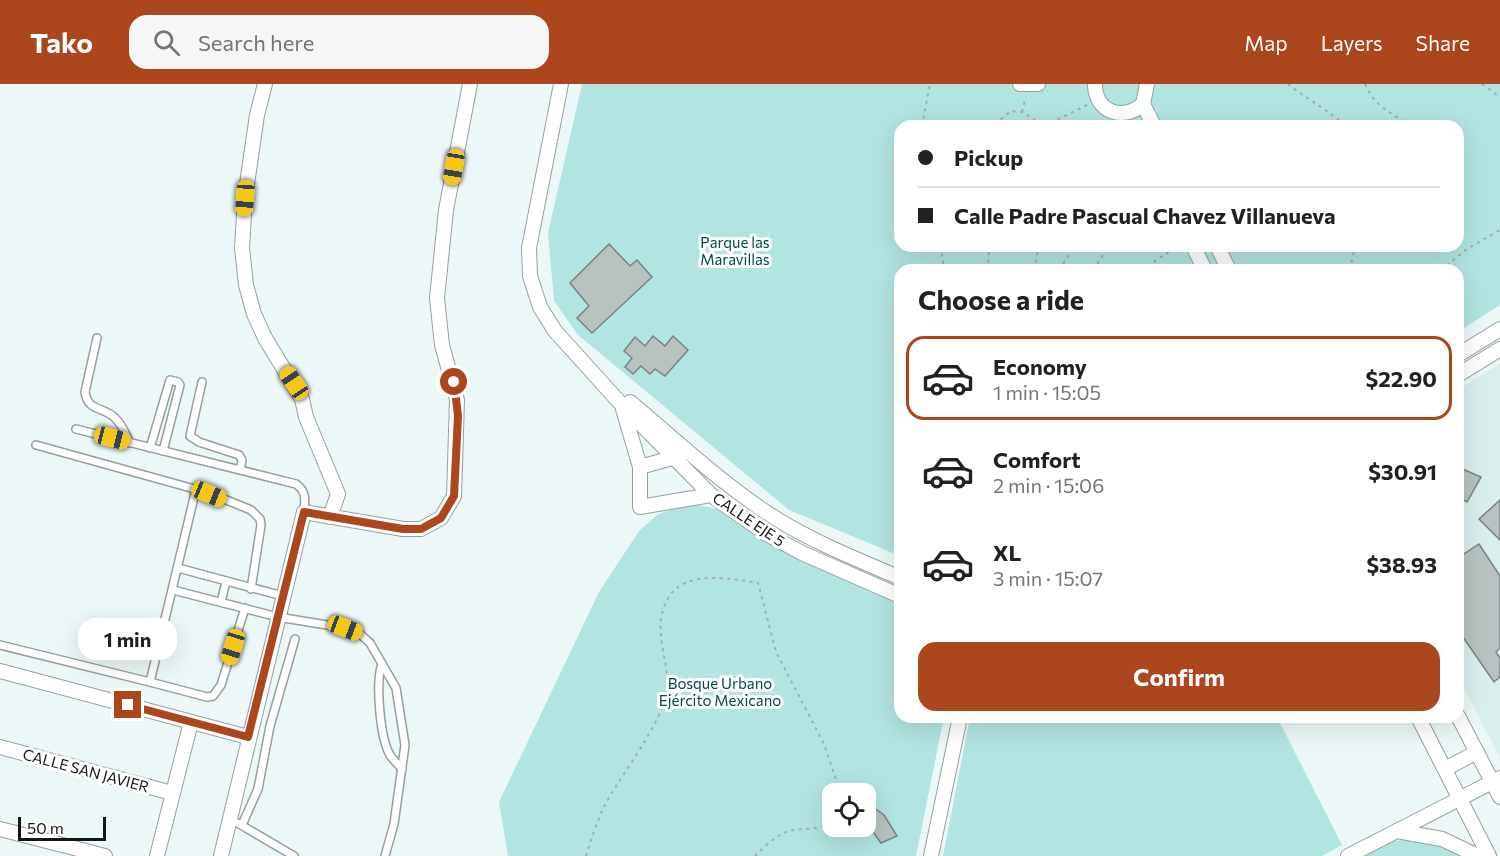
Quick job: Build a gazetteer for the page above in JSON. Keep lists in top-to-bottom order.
{
  "streets": {
    "street": ["CALLE EJE 5", "CALLE SAN JAVIER"]
  },
  "parks": ["Parque las Maravillas", "Bosque Urbano Ejército Mexicano"],
  "scale_bar": "50 m",
  "page": {
    "header": "Tako",
    "search": "Search here",
    "nav": ["Map", "Layers", "Share"],
    "banner": ["Pickup", "Calle Padre Pascual Chavez Villanueva"],
    "heading": "Choose a ride",
    "list": [
      {
        "name": "Economy",
        "note": "1 min · 15:05",
        "value": "$22.90"
      },
      {
        "name": "Comfort",
        "note": "2 min · 15:06",
        "value": "$30.91"
      },
      {
        "name": "XL",
        "note": "3 min · 15:07",
        "value": "$38.93"
      }
    ],
    "bubble": "1 min",
    "buttons": "Confirm",
    "scale": "50 m"
  }
}
